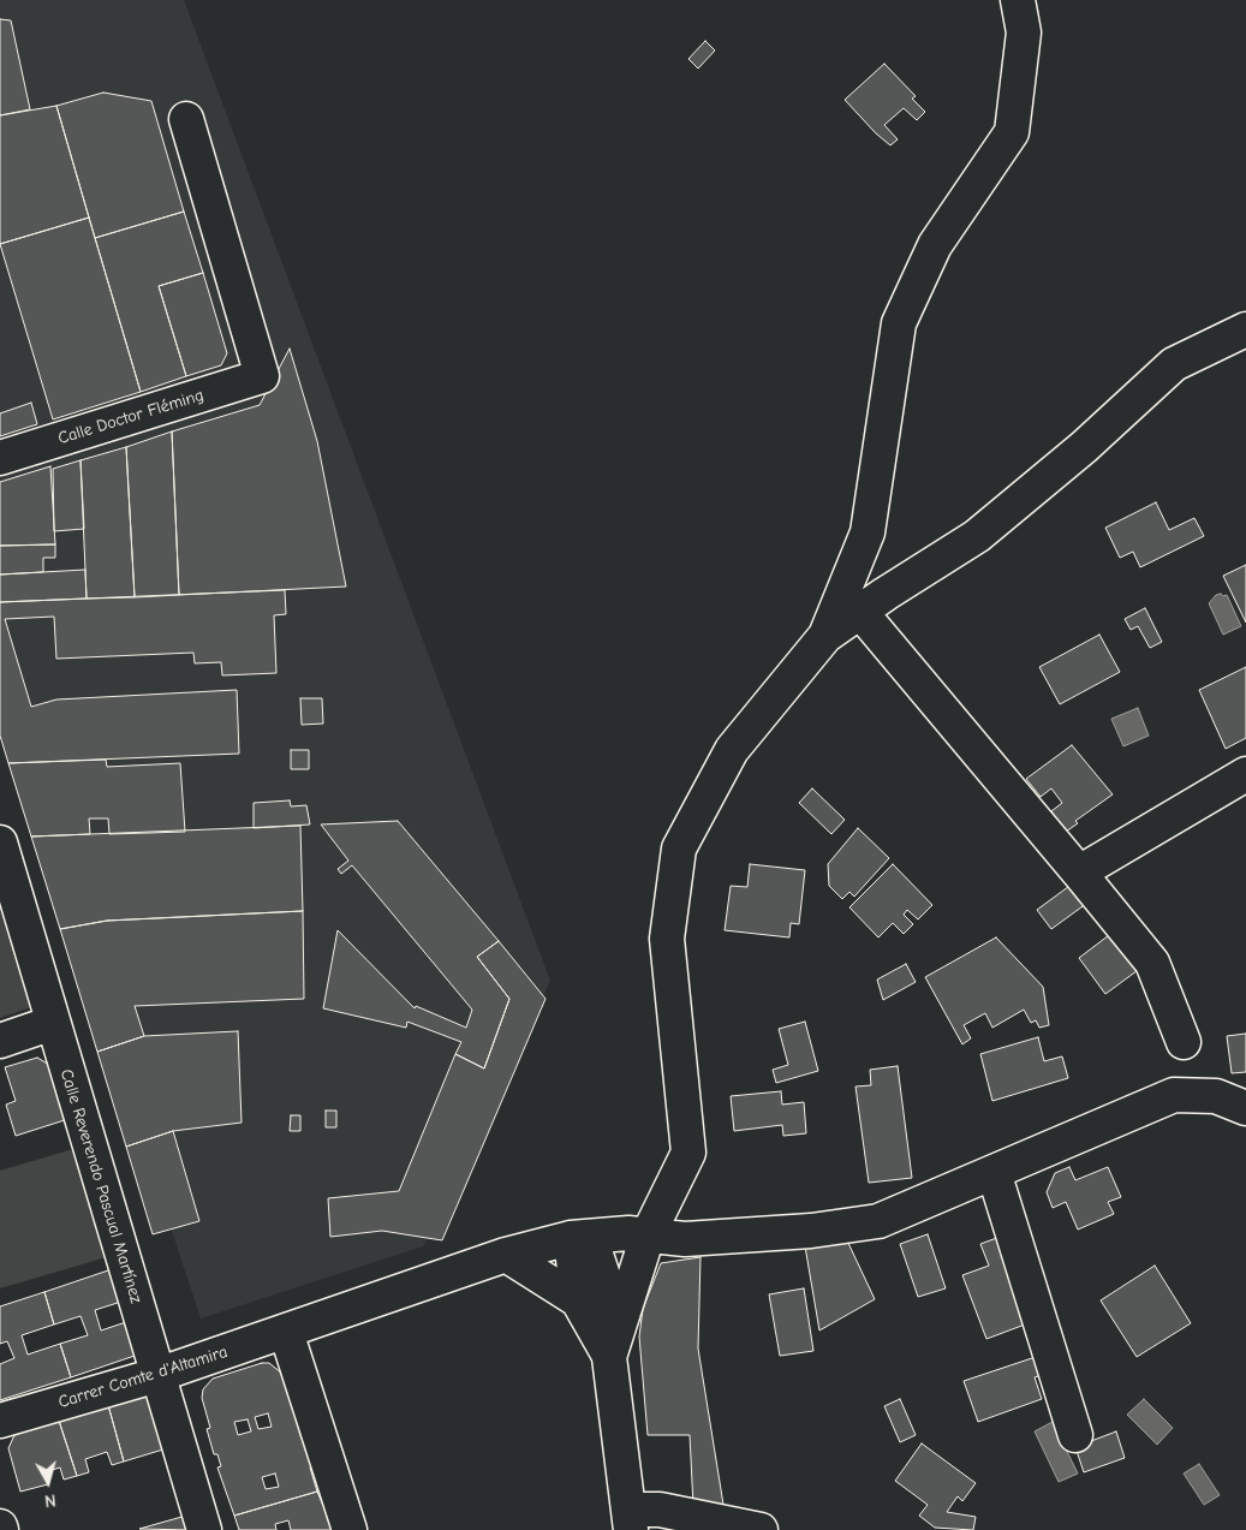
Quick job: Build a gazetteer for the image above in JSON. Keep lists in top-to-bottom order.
{
  "streets": {
    "street": ["Calle Doctor Fléming", "Calle Reverendo Pascual Martínez", "Carrer Comte d'Altamira"]
  },
  "crossings": [
    ["Calle Reverendo Pascual Martínez", "Carrer Comte d'Altamira"]
  ],
  "north": "bottom"
}
